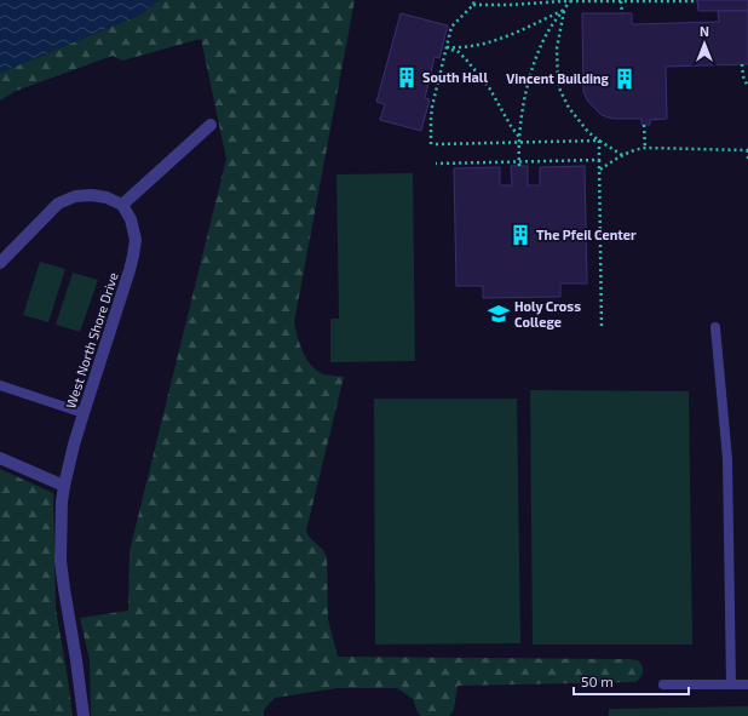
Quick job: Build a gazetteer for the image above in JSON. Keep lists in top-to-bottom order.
{
  "streets": {
    "street": ["West North Shore Drive"]
  },
  "places": {
    "building": ["South Hall", "Vincent Building", "The Pfeil Center"],
    "school or university": ["Holy Cross College"]
  },
  "scale_bar": "50 m",
  "north": "top"
}
